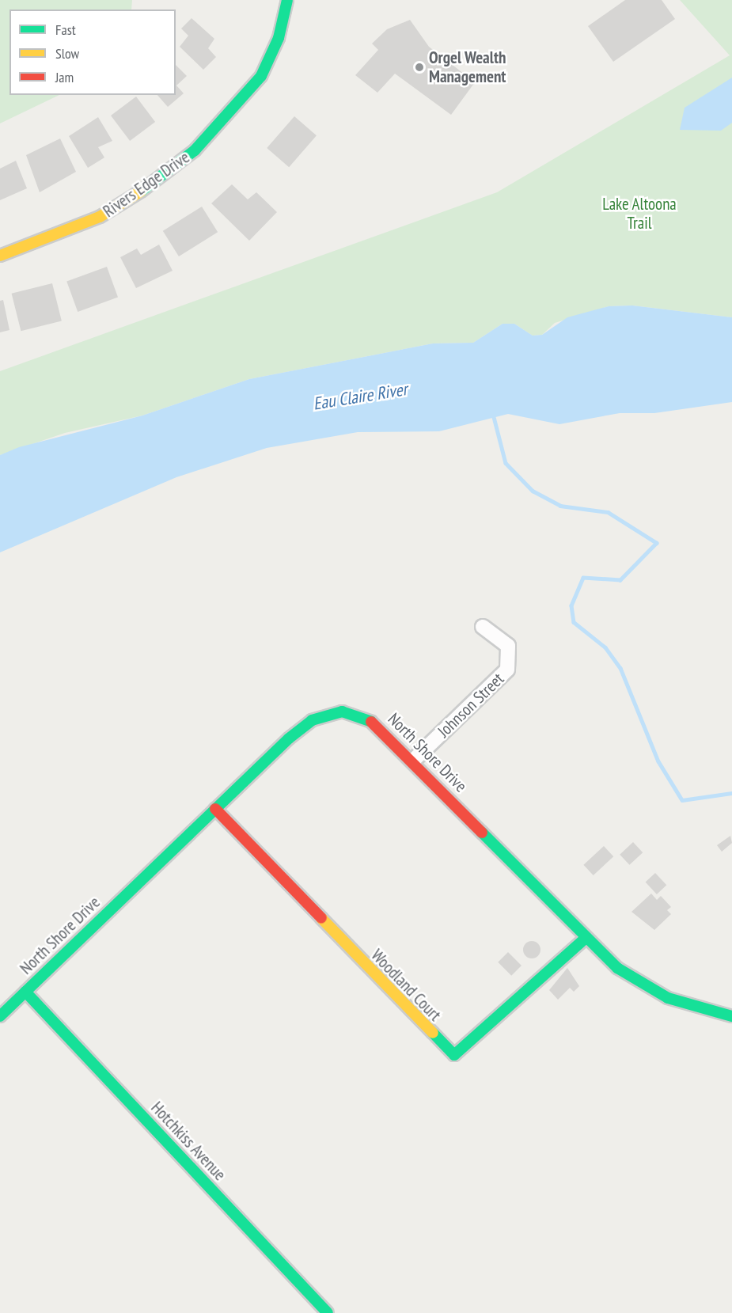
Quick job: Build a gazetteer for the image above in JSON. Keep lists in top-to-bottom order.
{
  "streets": {
    "street": [
      "Rivers Edge Drive",
      "Johnson Street",
      "North Shore Drive",
      "Woodland Court",
      "Hotchkiss Avenue"
    ]
  },
  "crossings": [
    ["Johnson Street", "North Shore Drive"],
    ["North Shore Drive", "Woodland Court"],
    ["North Shore Drive", "Hotchkiss Avenue"]
  ],
  "water": ["Eau Claire River"],
  "parks": ["Lake Altoona Trail"],
  "places": ["Orgel Wealth Management"],
  "legend": ["Fast", "Slow", "Jam"]
}
